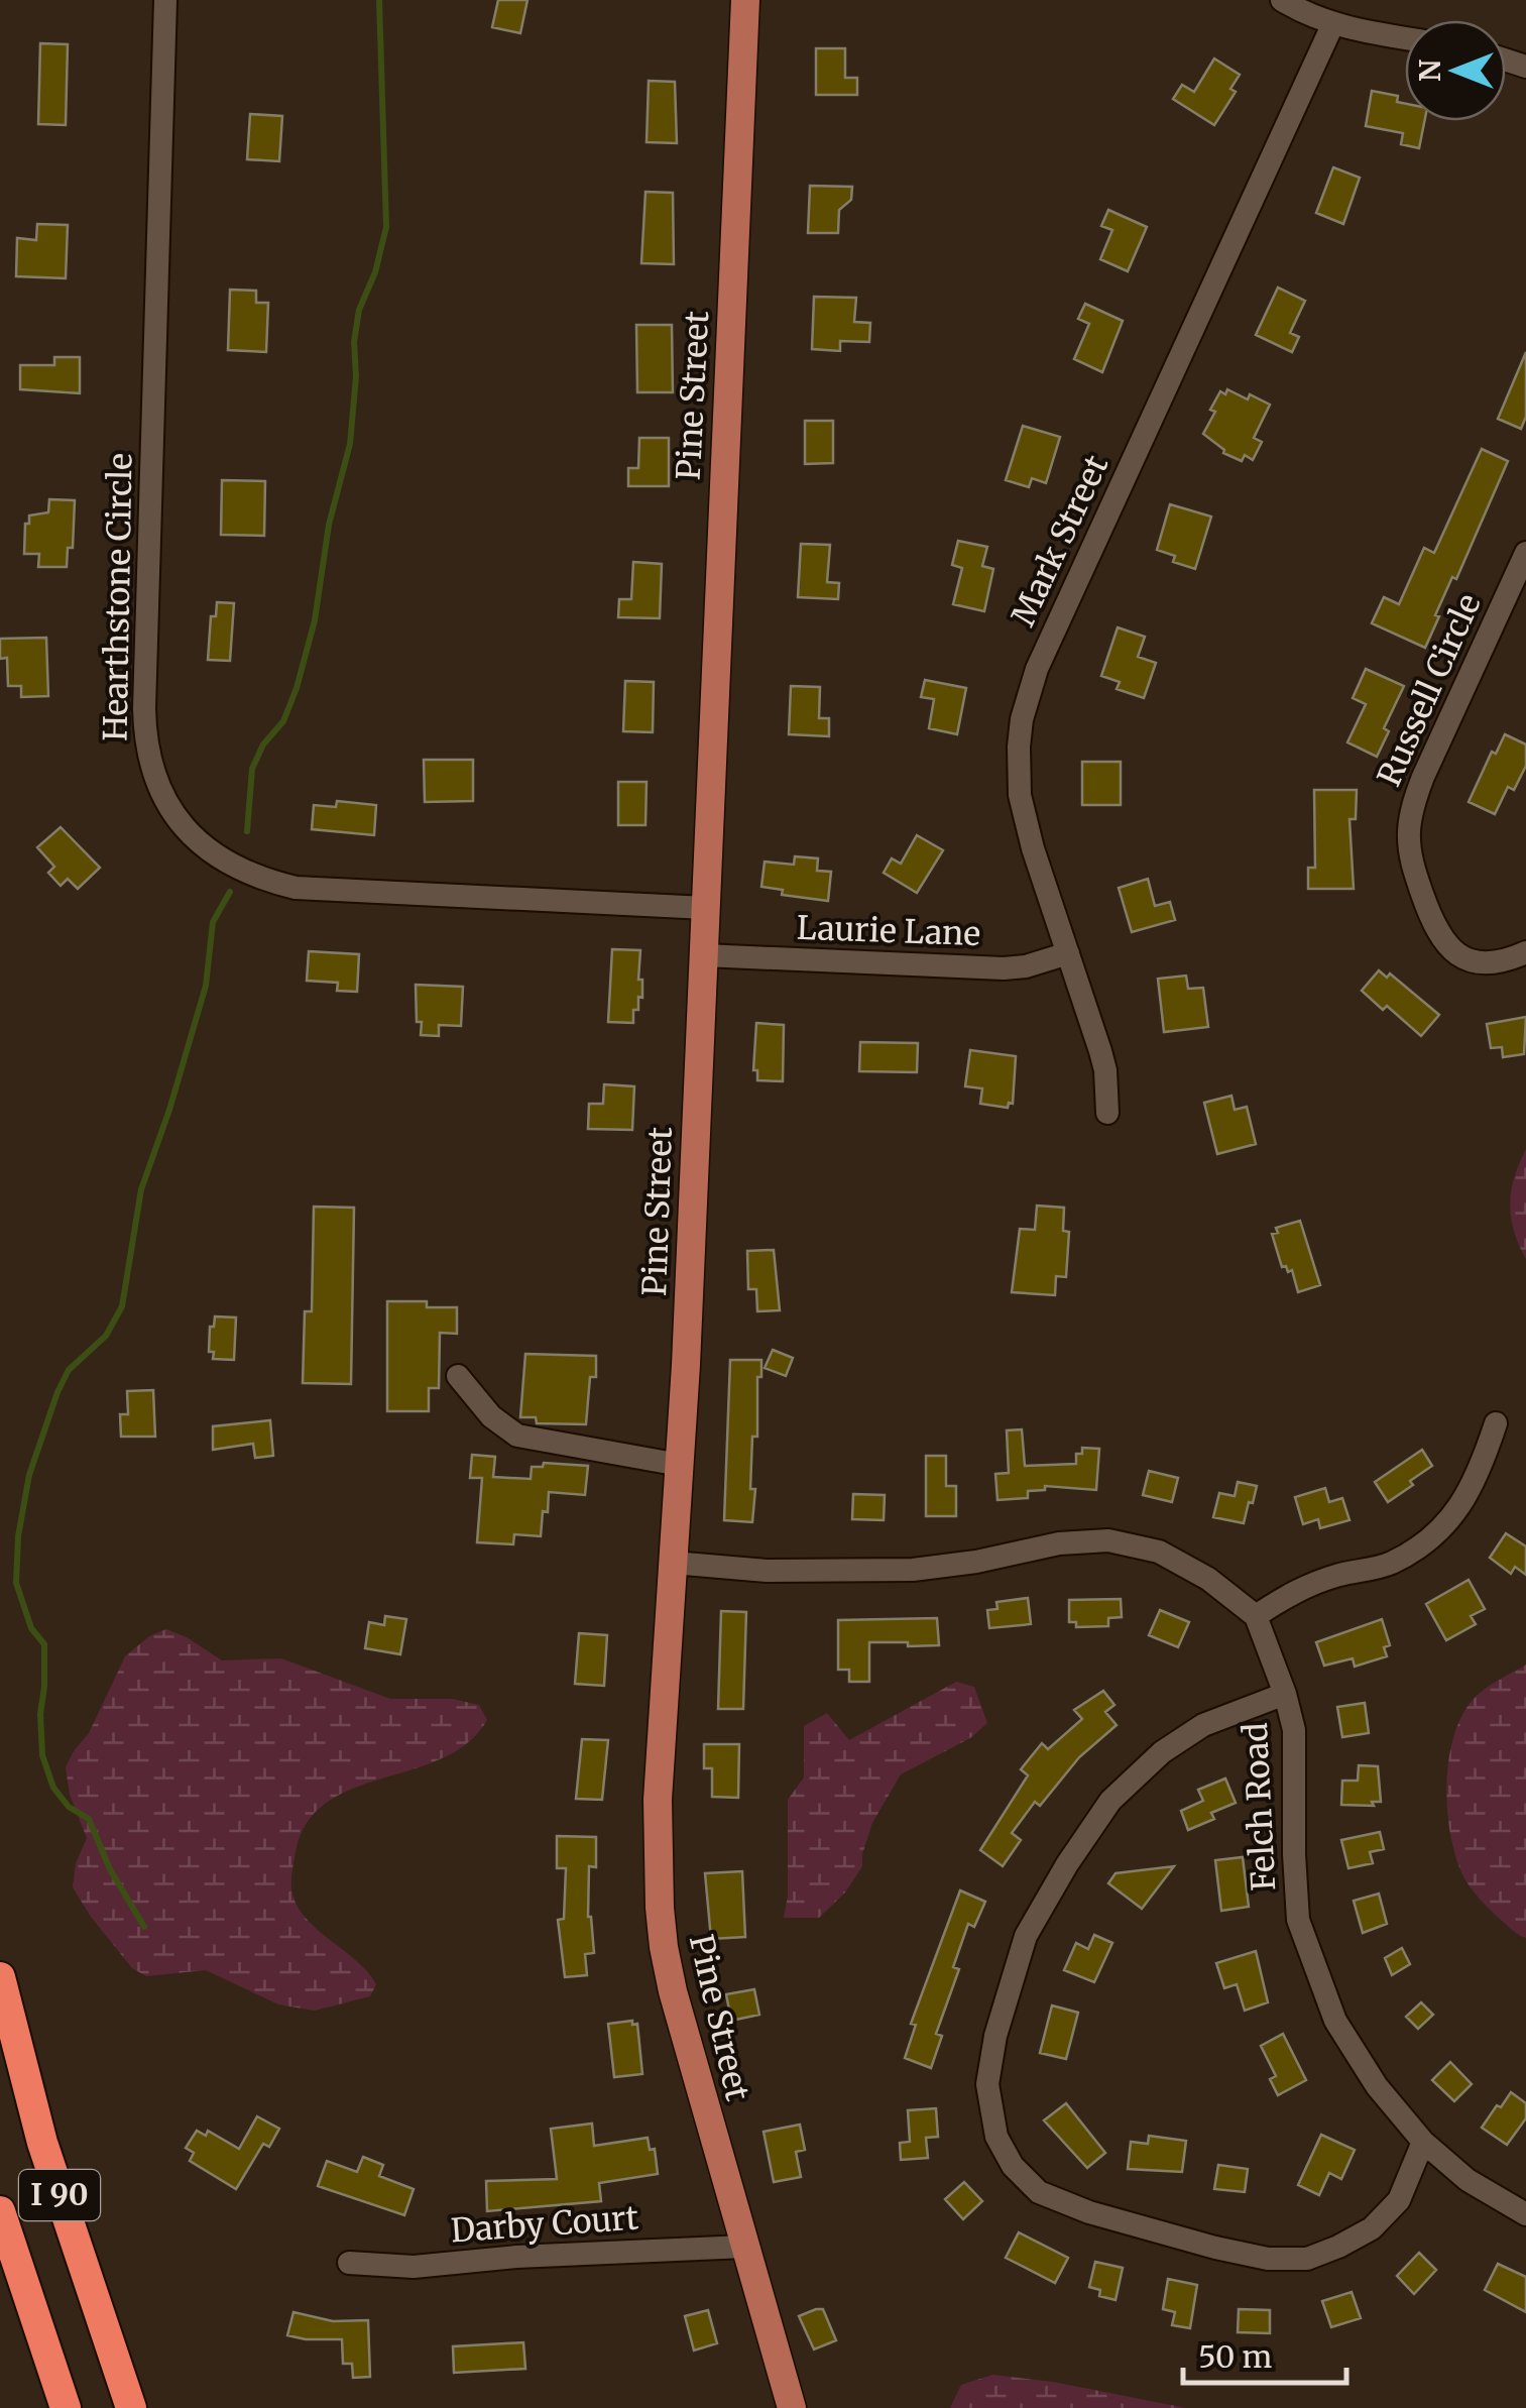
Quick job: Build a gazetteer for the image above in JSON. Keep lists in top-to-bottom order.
{
  "streets": {
    "highway": ["I 90"],
    "main road": ["Pine Street"],
    "street": [
      "Mark Street",
      "Hearthstone Circle",
      "Russell Circle",
      "Laurie Lane",
      "Felch Road",
      "Darby Court"
    ]
  },
  "crossings": [
    ["Pine Street", "Hearthstone Circle"],
    ["Pine Street", "Laurie Lane"],
    ["Pine Street", "Darby Court"],
    ["Mark Street", "Laurie Lane"]
  ],
  "scale_bar": "50 m",
  "north": "left"
}
